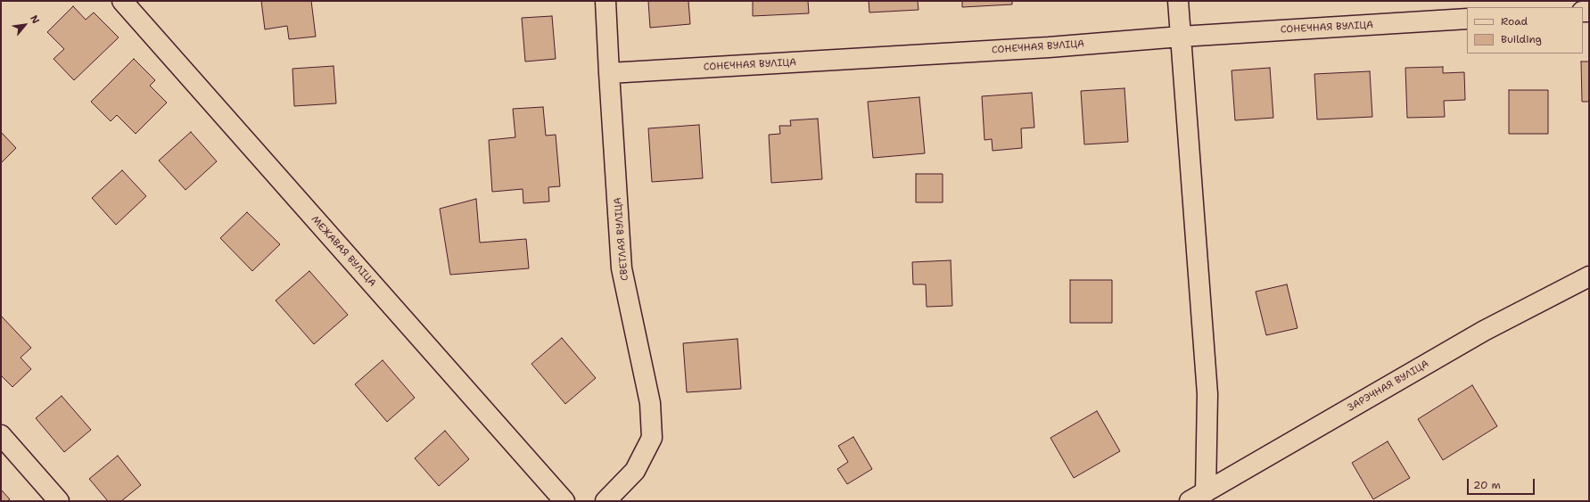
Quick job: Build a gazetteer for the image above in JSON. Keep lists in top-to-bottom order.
{
  "streets": {
    "street": [
      "СОНЕЧНАЯ ВУЛІЦА",
      "СВЕТЛАЯ ВУЛІЦА",
      "МЕЖАВАЯ ВУЛІЦА",
      "ЗАРЭЧНАЯ ВУЛІЦА"
    ]
  },
  "crossings": [
    ["СОНЕЧНАЯ ВУЛІЦА", "СВЕТЛАЯ ВУЛІЦА"]
  ],
  "legend": ["Road", "Building"],
  "scale_bar": "20 m",
  "north": "top right"
}
